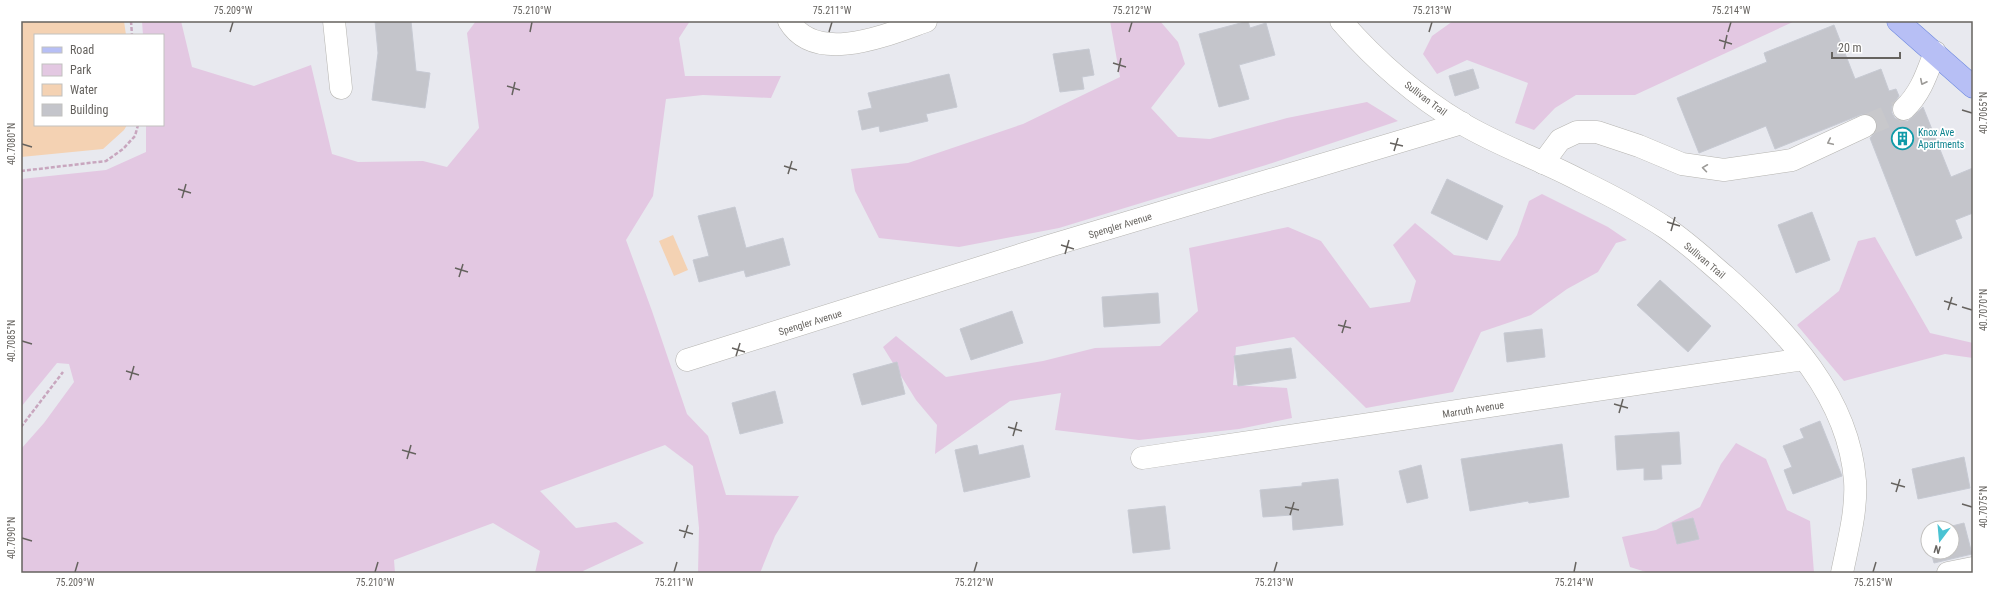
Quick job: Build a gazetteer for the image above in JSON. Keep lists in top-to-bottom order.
{
  "streets": {
    "street": ["Sullivan Trail", "Spengler Avenue", "Marruth Avenue"]
  },
  "crossings": [
    ["Sullivan Trail", "Spengler Avenue"],
    ["Sullivan Trail", "Marruth Avenue"]
  ],
  "places": {
    "building": ["Knox Ave Apartments"]
  },
  "legend": [
    "Road",
    "Park",
    "Water",
    "Building"
  ],
  "scale_bar": "20 m",
  "north": "bottom",
  "coordinates": [
    "75.209°W",
    "75.210°W",
    "75.211°W",
    "75.212°W",
    "75.213°W",
    "75.214°W",
    "40.7065°N",
    "40.7080°N",
    "40.7070°N",
    "40.7085°N",
    "40.7075°N",
    "40.7090°N",
    "75.215°W"
  ]
}
